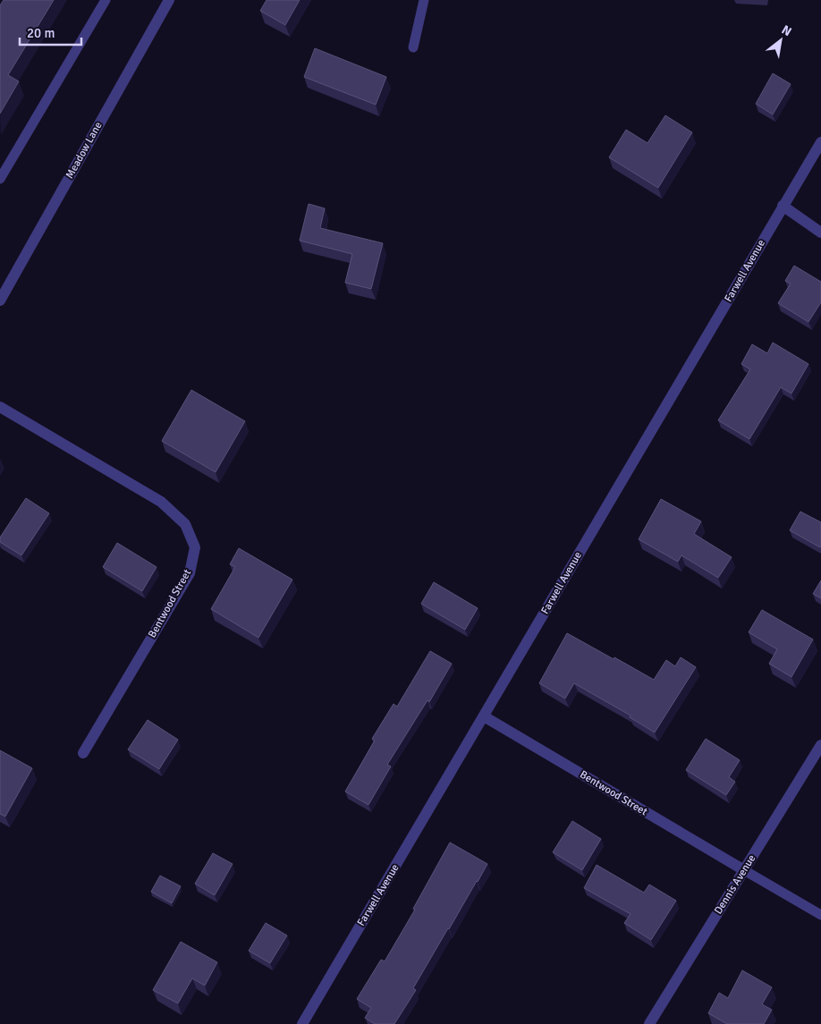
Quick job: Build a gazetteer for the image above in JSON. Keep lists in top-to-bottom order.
{
  "streets": {
    "street": [
      "Meadow Lane",
      "Farwell Avenue",
      "Bentwood Street",
      "Dennis Avenue"
    ]
  },
  "crossings": [
    ["Farwell Avenue", "Bentwood Street"],
    ["Bentwood Street", "Dennis Avenue"]
  ],
  "scale_bar": "20 m",
  "north": "top right"
}
